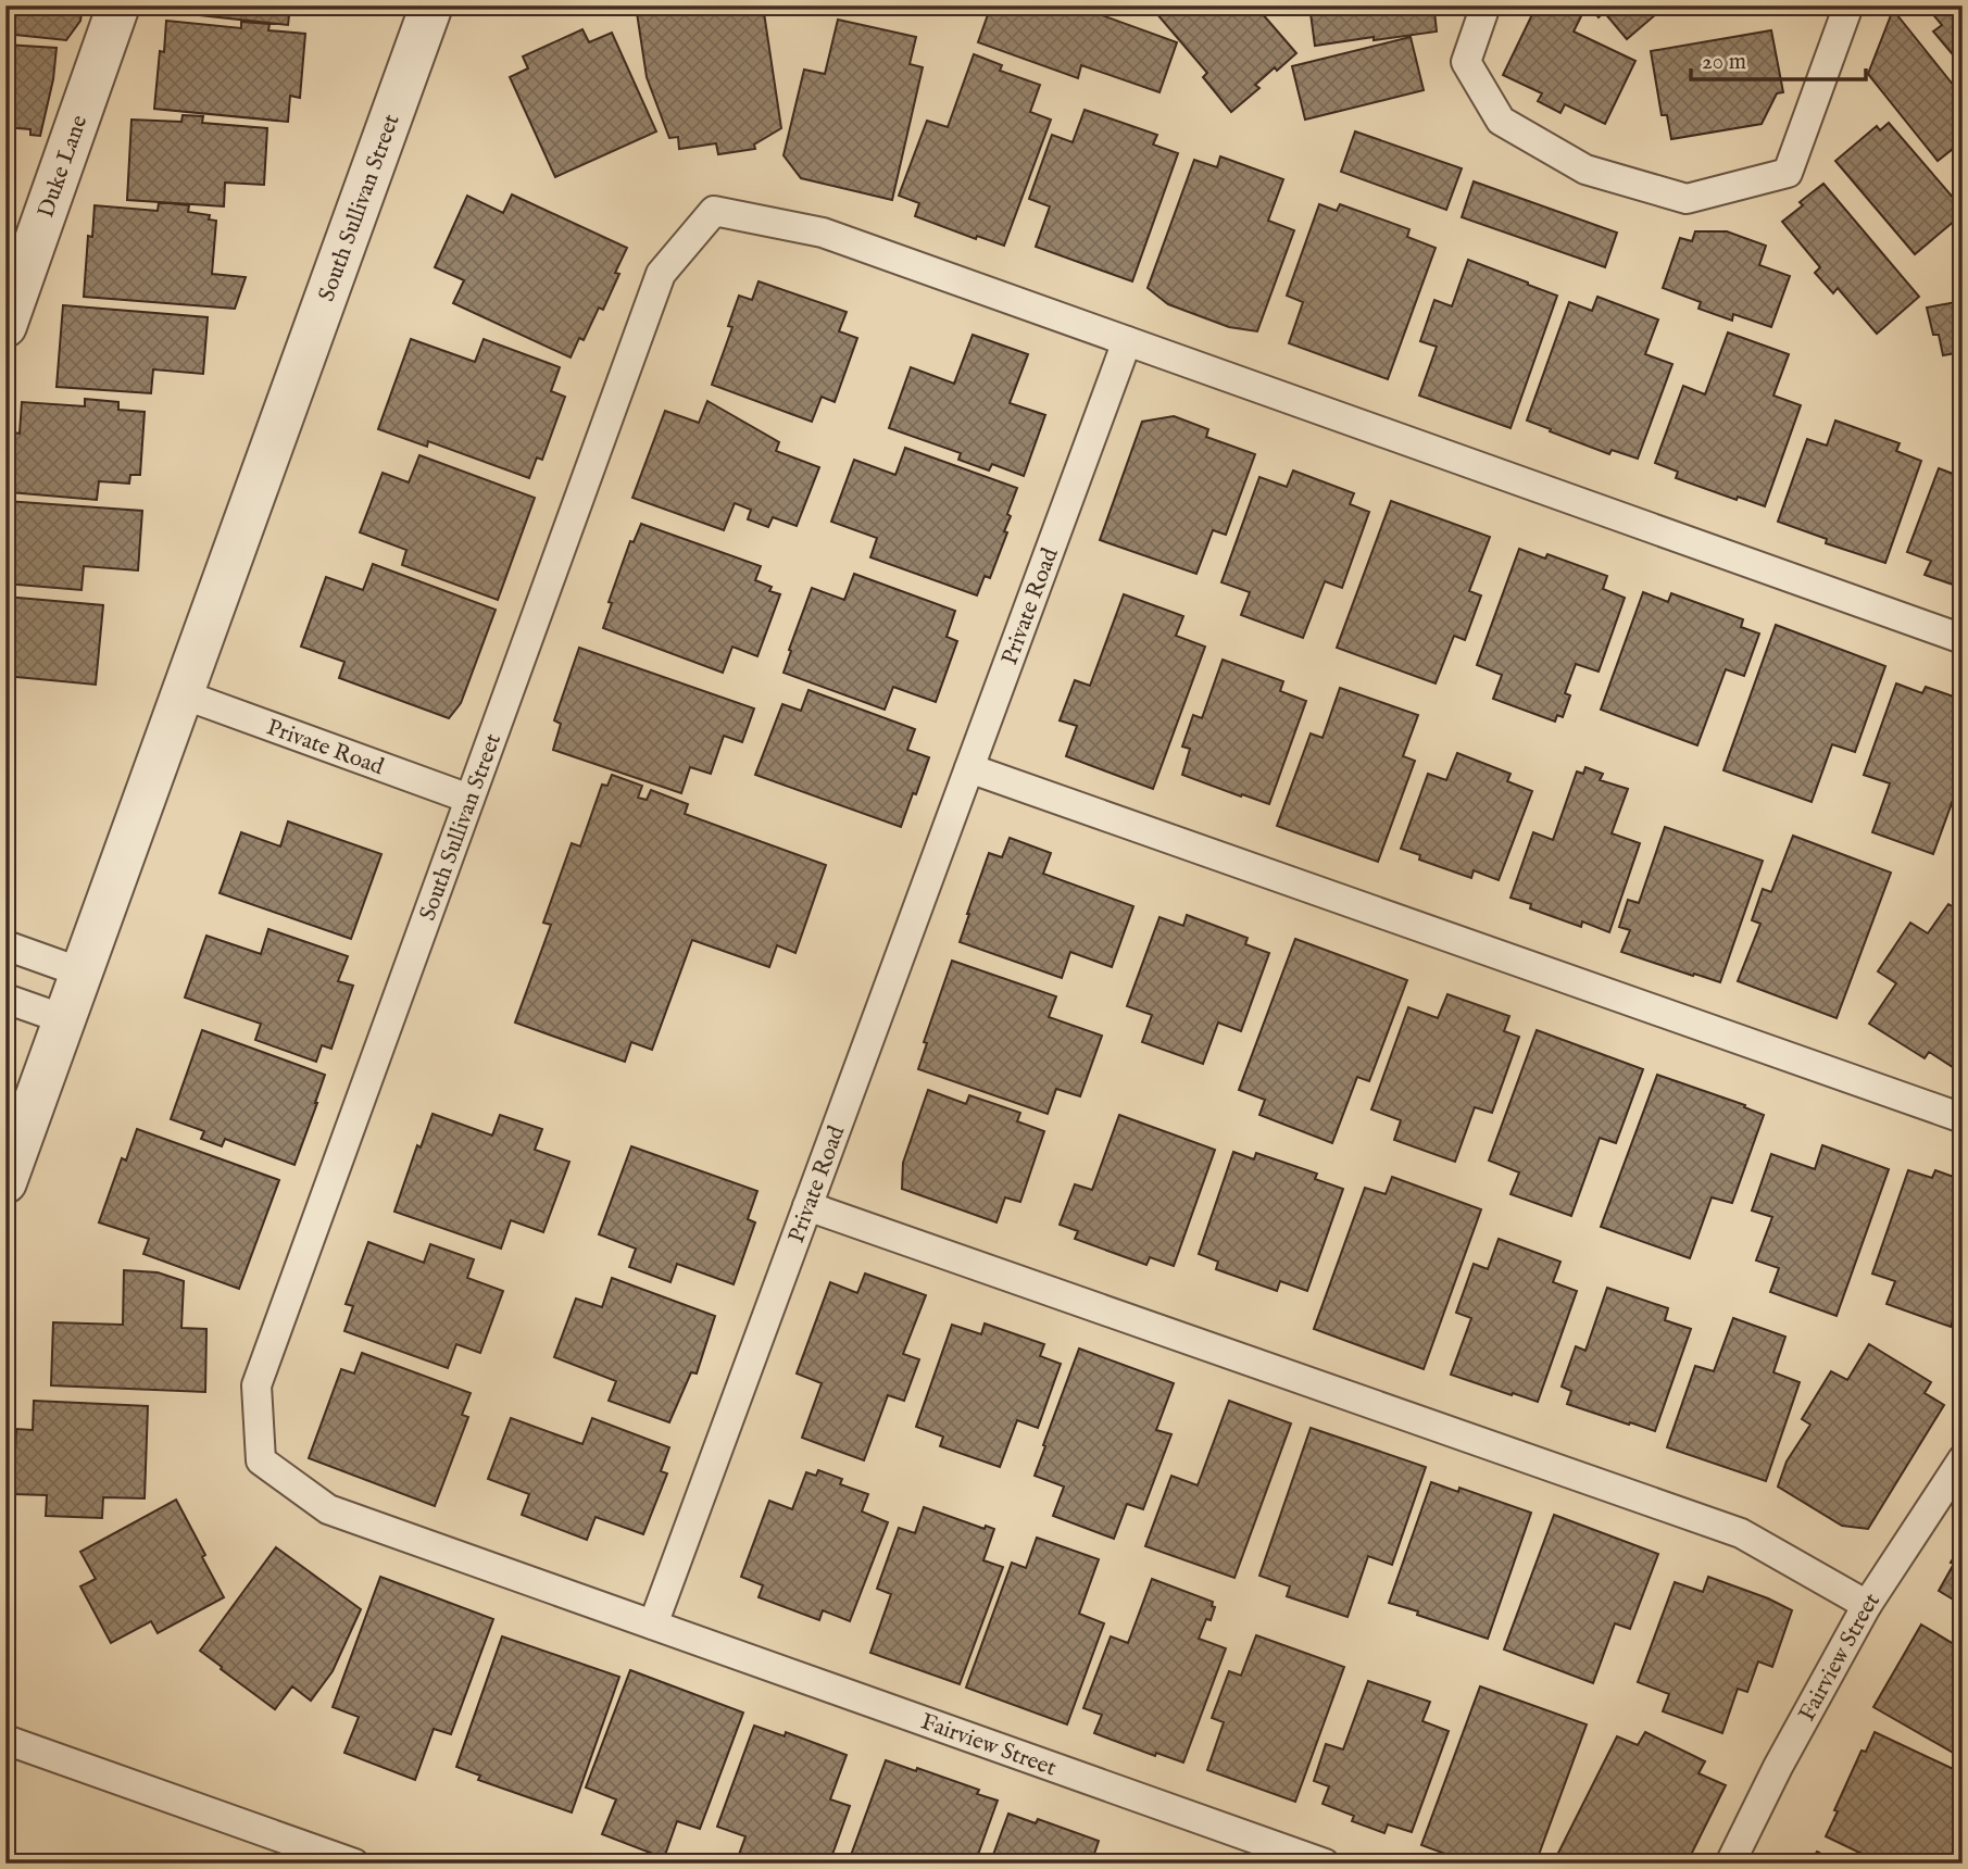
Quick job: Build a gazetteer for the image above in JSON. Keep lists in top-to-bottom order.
{
  "streets": {
    "street": ["Duke Lane", "South Sullivan Street"],
    "lane": ["Private Road", "Fairview Street"]
  },
  "crossings": [
    ["South Sullivan Street", "Private Road"],
    ["South Sullivan Street", "Fairview Street"],
    ["Private Road", "Fairview Street"]
  ],
  "scale_bar": "20 m"
}
